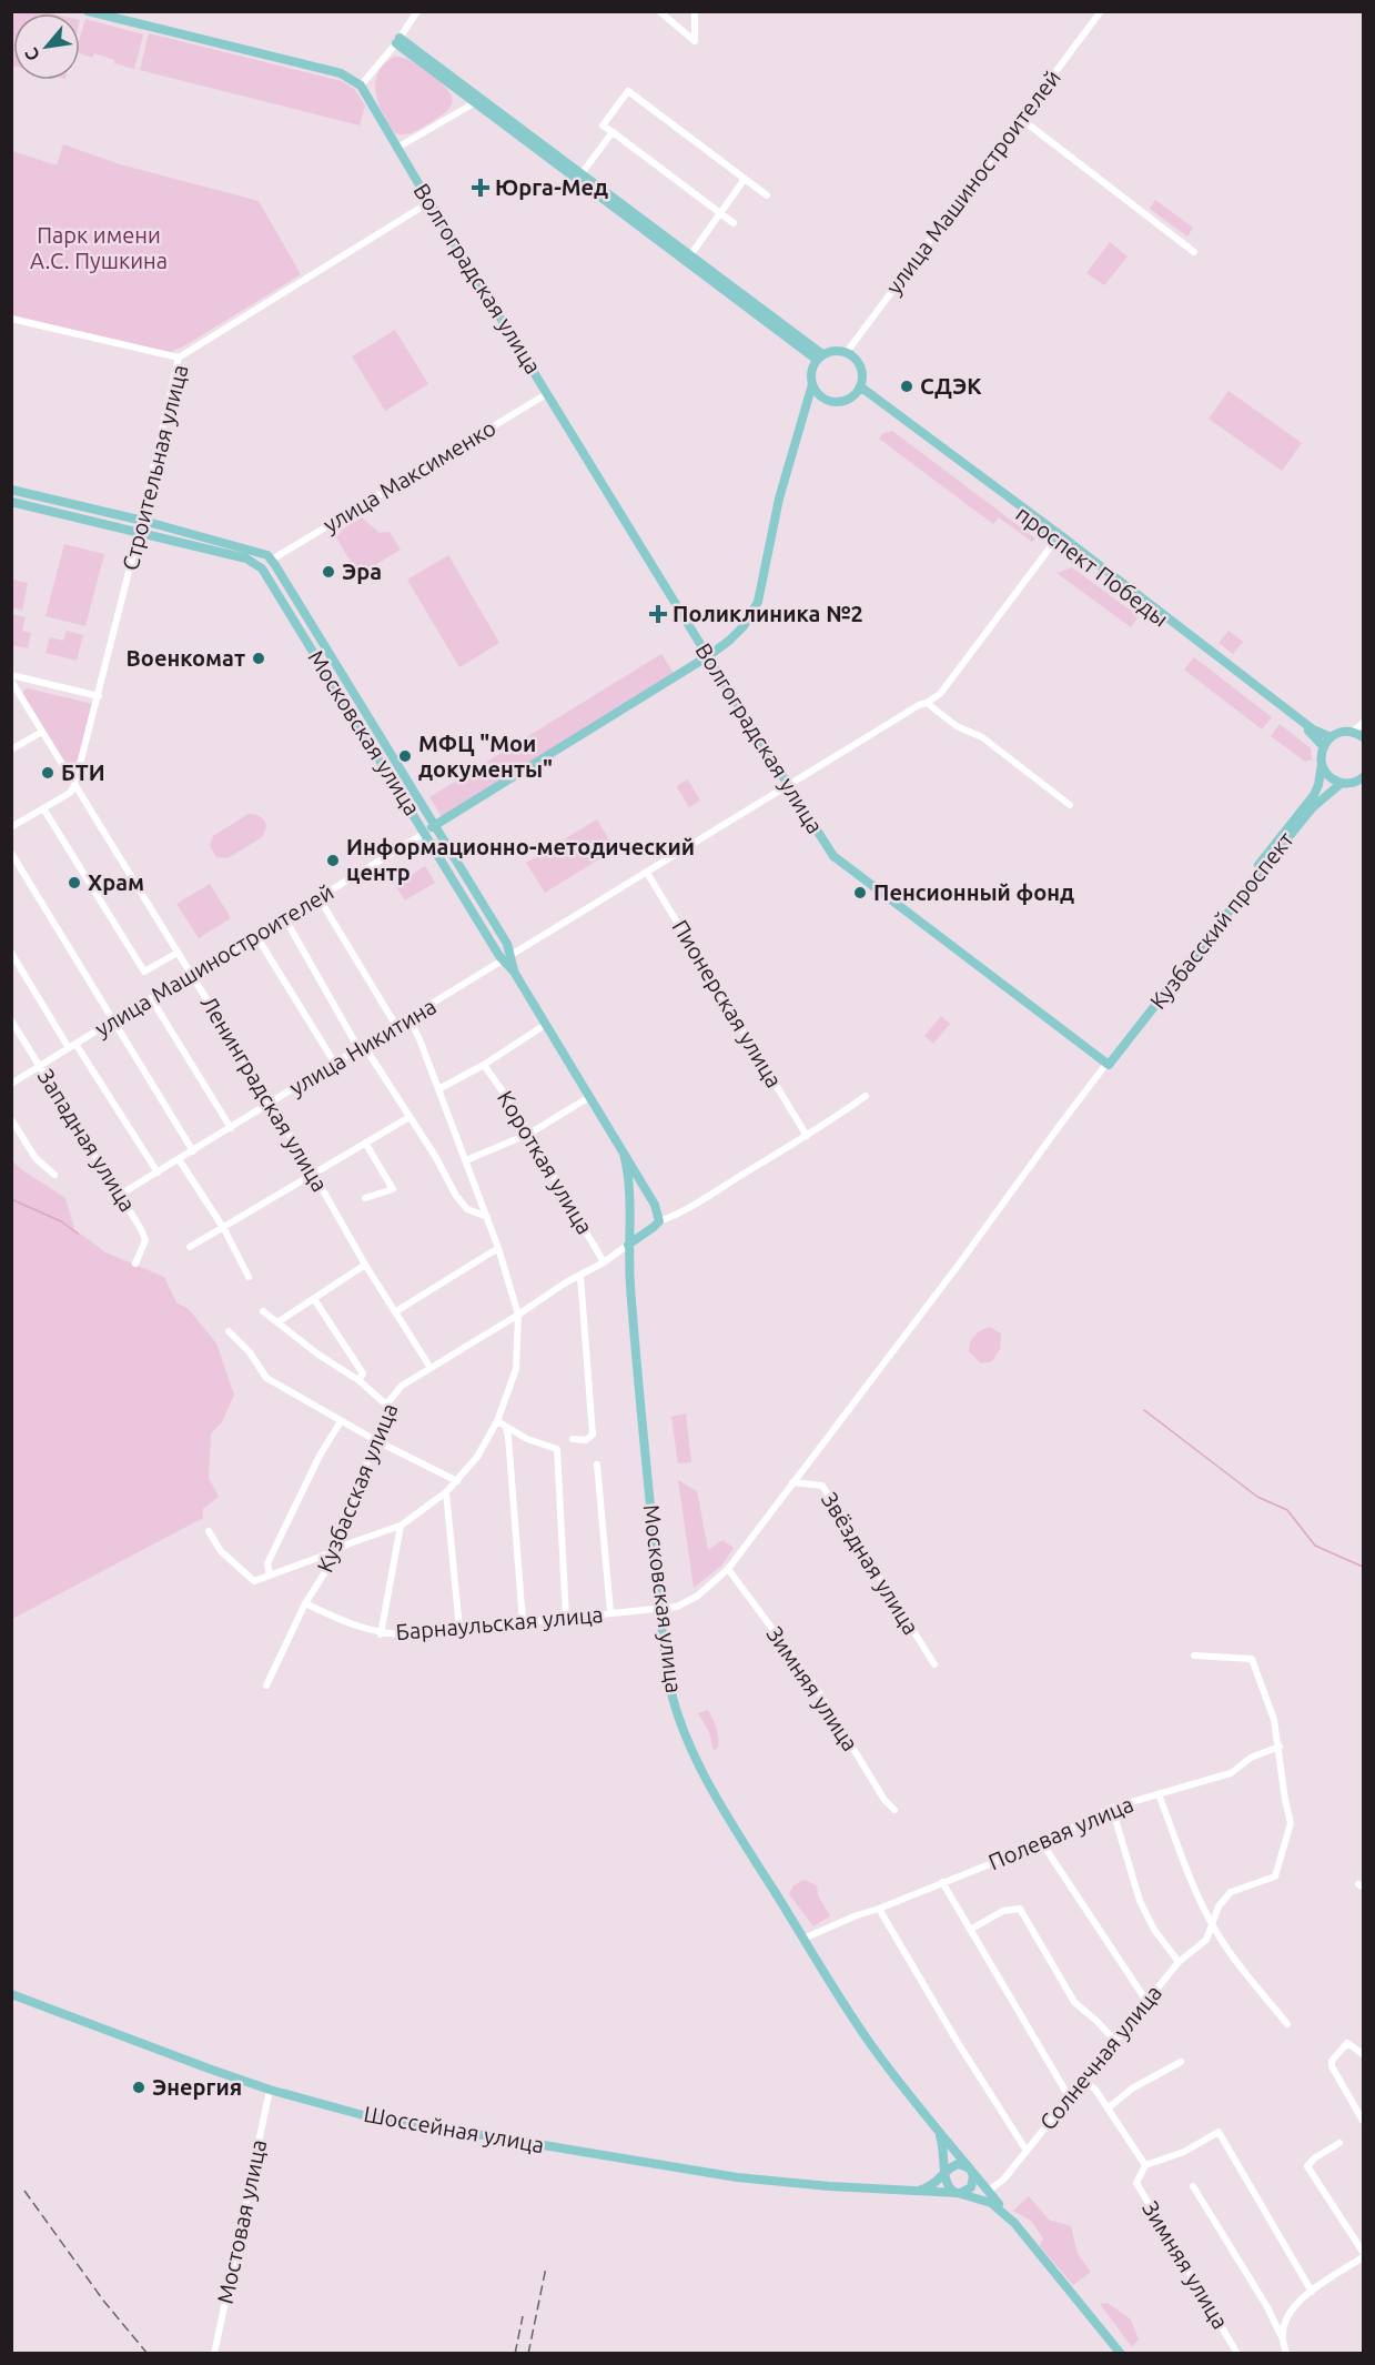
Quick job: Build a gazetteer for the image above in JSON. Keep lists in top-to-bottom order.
{
  "streets": {
    "main road": [
      "улица Машиностроителей",
      "Волгоградская улица",
      "проспект Победы",
      "Московская улица",
      "Кузбасский проспект",
      "Шоссейная улица"
    ],
    "street": [
      "Строительная улица",
      "улица Максименко",
      "Пионерская улица",
      "улица Никитина",
      "Ленинградская улица",
      "Западная улица",
      "Короткая улица",
      "Кузбасская улица",
      "Звёздная улица",
      "Барнаульская улица",
      "Зимняя улица",
      "Полевая улица",
      "Солнечная улица",
      "Мостовая улица"
    ]
  },
  "crossings": [
    ["улица Машиностроителей", "Волгоградская улица"],
    ["улица Машиностроителей", "проспект Победы"],
    ["улица Машиностроителей", "Московская улица"],
    ["улица Машиностроителей", "Ленинградская улица"],
    ["улица Машиностроителей", "Западная улица"],
    ["Волгоградская улица", "Строительная улица"],
    ["Волгоградская улица", "улица Максименко"],
    ["Волгоградская улица", "Кузбасский проспект"],
    ["Волгоградская улица", "улица Никитина"],
    ["Волгоградская улица", "Барнаульская улица"],
    ["Строительная улица", "Ленинградская улица"],
    ["улица Максименко", "Московская улица"],
    ["проспект Победы", "улица Никитина"],
    ["Московская улица", "улица Никитина"],
    ["Московская улица", "Кузбасская улица"],
    ["Московская улица", "Барнаульская улица"],
    ["Московская улица", "Полевая улица"],
    ["Московская улица", "Солнечная улица"],
    ["Московская улица", "Шоссейная улица"],
    ["Кузбасский проспект", "Барнаульская улица"],
    ["Пионерская улица", "улица Никитина"],
    ["улица Никитина", "Ленинградская улица"],
    ["улица Никитина", "Западная улица"],
    ["Ленинградская улица", "Кузбасская улица"],
    ["Короткая улица", "Кузбасская улица"],
    ["Кузбасская улица", "Барнаульская улица"],
    ["Звёздная улица", "Барнаульская улица"],
    ["Барнаульская улица", "Зимняя улица"],
    ["Полевая улица", "Солнечная улица"],
    ["Шоссейная улица", "Мостовая улица"]
  ],
  "parks": ["Парк имени А.С. Пушкина"],
  "places": {
    "health": ["Юрга-Мед", "Поликлиника №2"],
    "other": [
      "СДЭК",
      "Эра",
      "Военкомат",
      "МФЦ \"Мои документы\"",
      "БТИ",
      "Информационно-методический центр",
      "Храм",
      "Пенсионный фонд",
      "Энергия"
    ]
  },
  "north": "bottom left"
}
